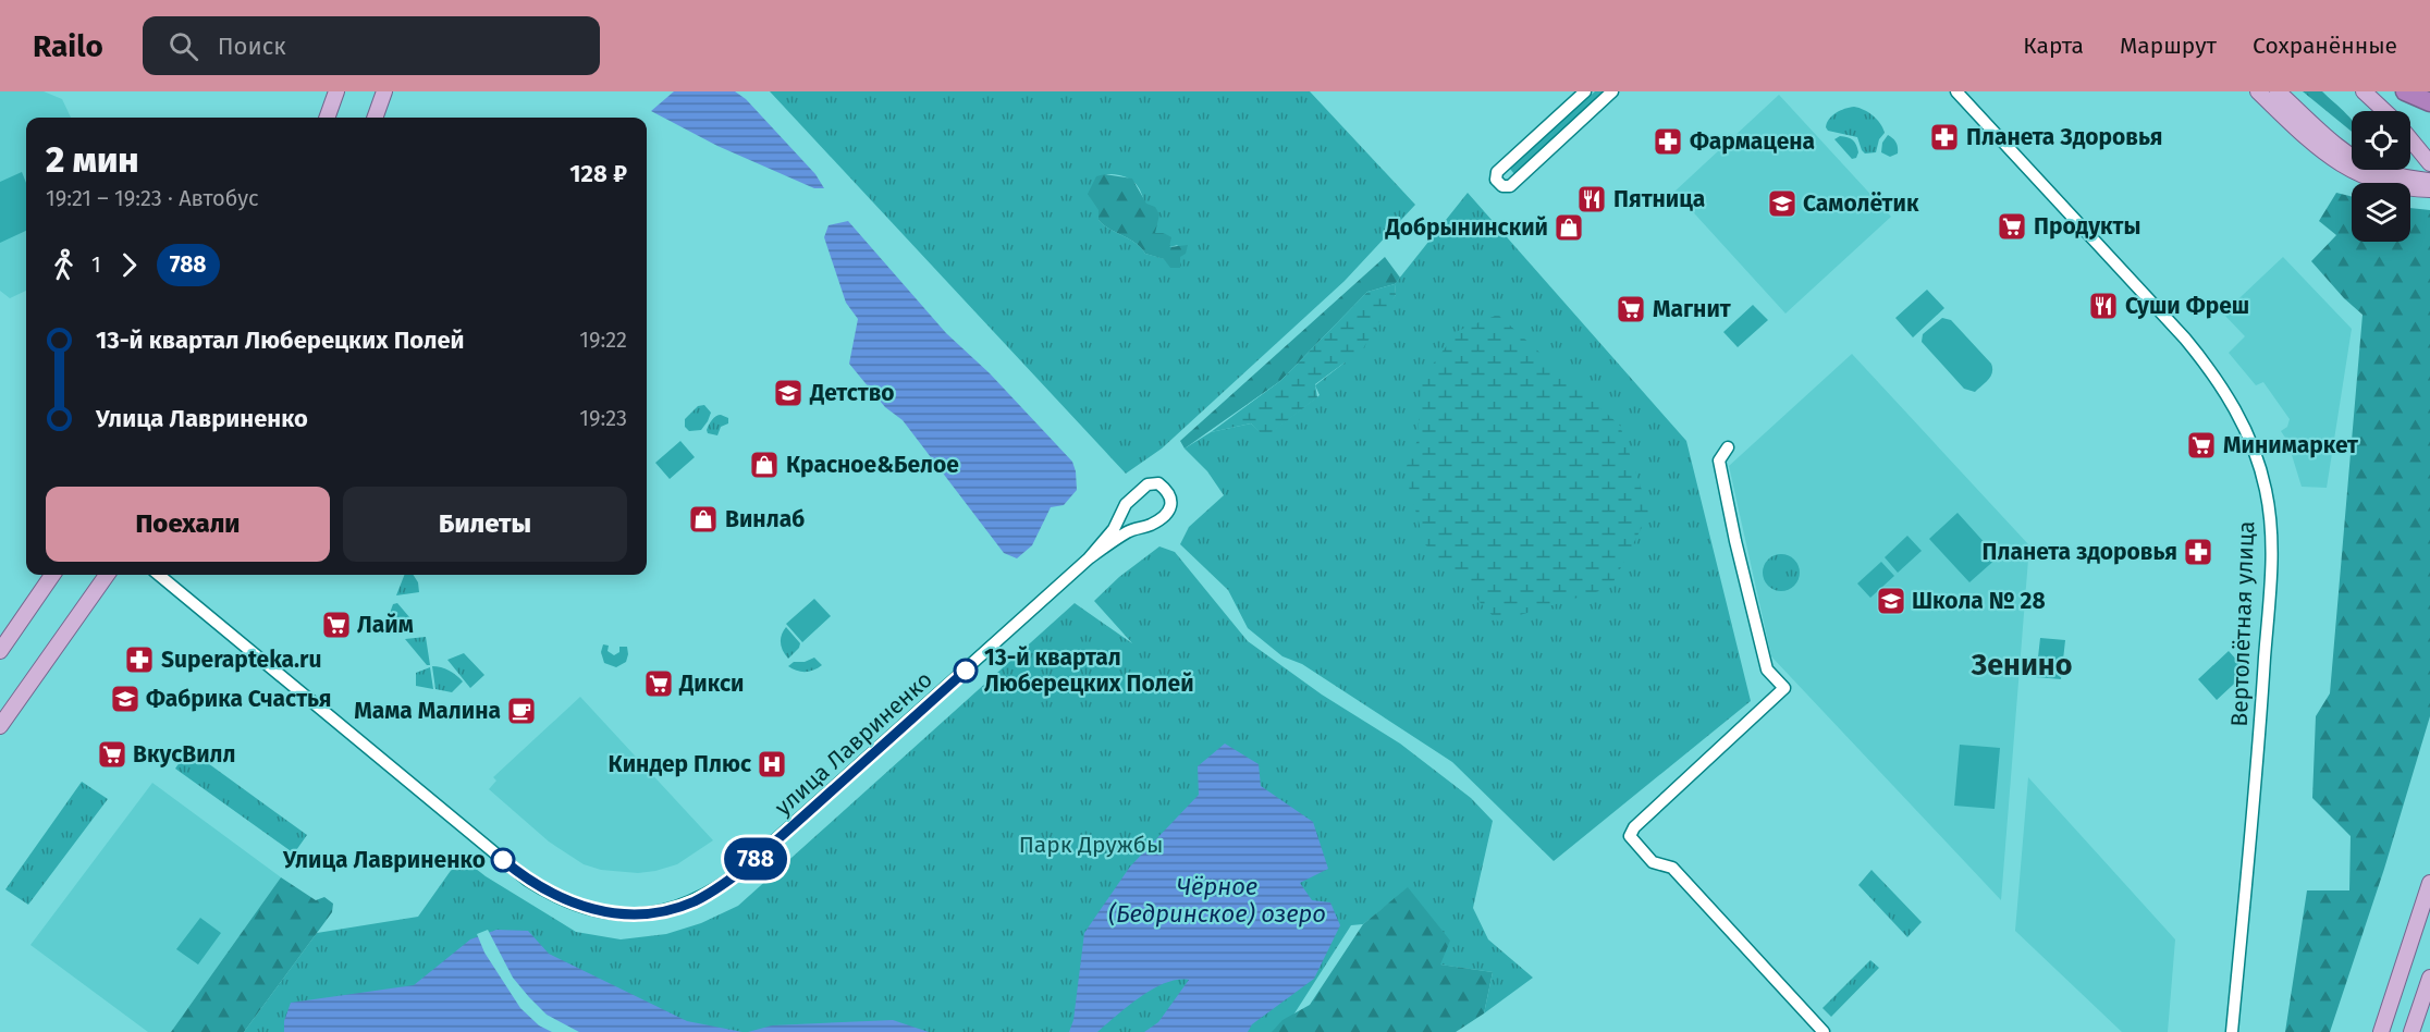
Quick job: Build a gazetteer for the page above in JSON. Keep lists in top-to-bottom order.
{
  "streets": {
    "street": ["Вертолётная улица", "улица Лавриненко"]
  },
  "districts": ["Зенино"],
  "water": ["Чёрное (Бедринское) озеро"],
  "parks": ["Парк Дружбы"],
  "places": {
    "pharmacy": [
      "Планета Здоровья",
      "Фармацена",
      "Планета здоровья",
      "Superapteka.ru"
    ],
    "restaurant": ["Пятница", "Суши Фреш"],
    "school or university": [
      "Самолётик",
      "Детство",
      "Школа № 28",
      "Фабрика Счастья"
    ],
    "supermarket": [
      "Продукты",
      "Магнит",
      "Минимаркет",
      "Лайм",
      "Дикси",
      "ВкусВилл"
    ],
    "shop": ["Добрынинский", "Красное&Белое", "Винлаб"],
    "other": ["13-й квартал Люберецких Полей", "Улица Лавриненко"],
    "cafe": ["Мама Малина"],
    "hospital": ["Киндер Плюс"]
  },
  "lines": ["bus line 788"],
  "page": {
    "header": "Railo",
    "search": "Поиск",
    "nav": ["Карта", "Маршрут", "Сохранённые"],
    "on_map": "788",
    "heading": ["2 мин", "19:21 – 19:23 · Автобус", "128 ₽"],
    "legs": ["1", "788"],
    "list": [
      {
        "name": "13-й квартал Люберецких Полей",
        "value": "19:22"
      },
      {
        "name": "Улица Лавриненко",
        "value": "19:23"
      }
    ],
    "buttons": ["Поехали", "Билеты"]
  }
}
